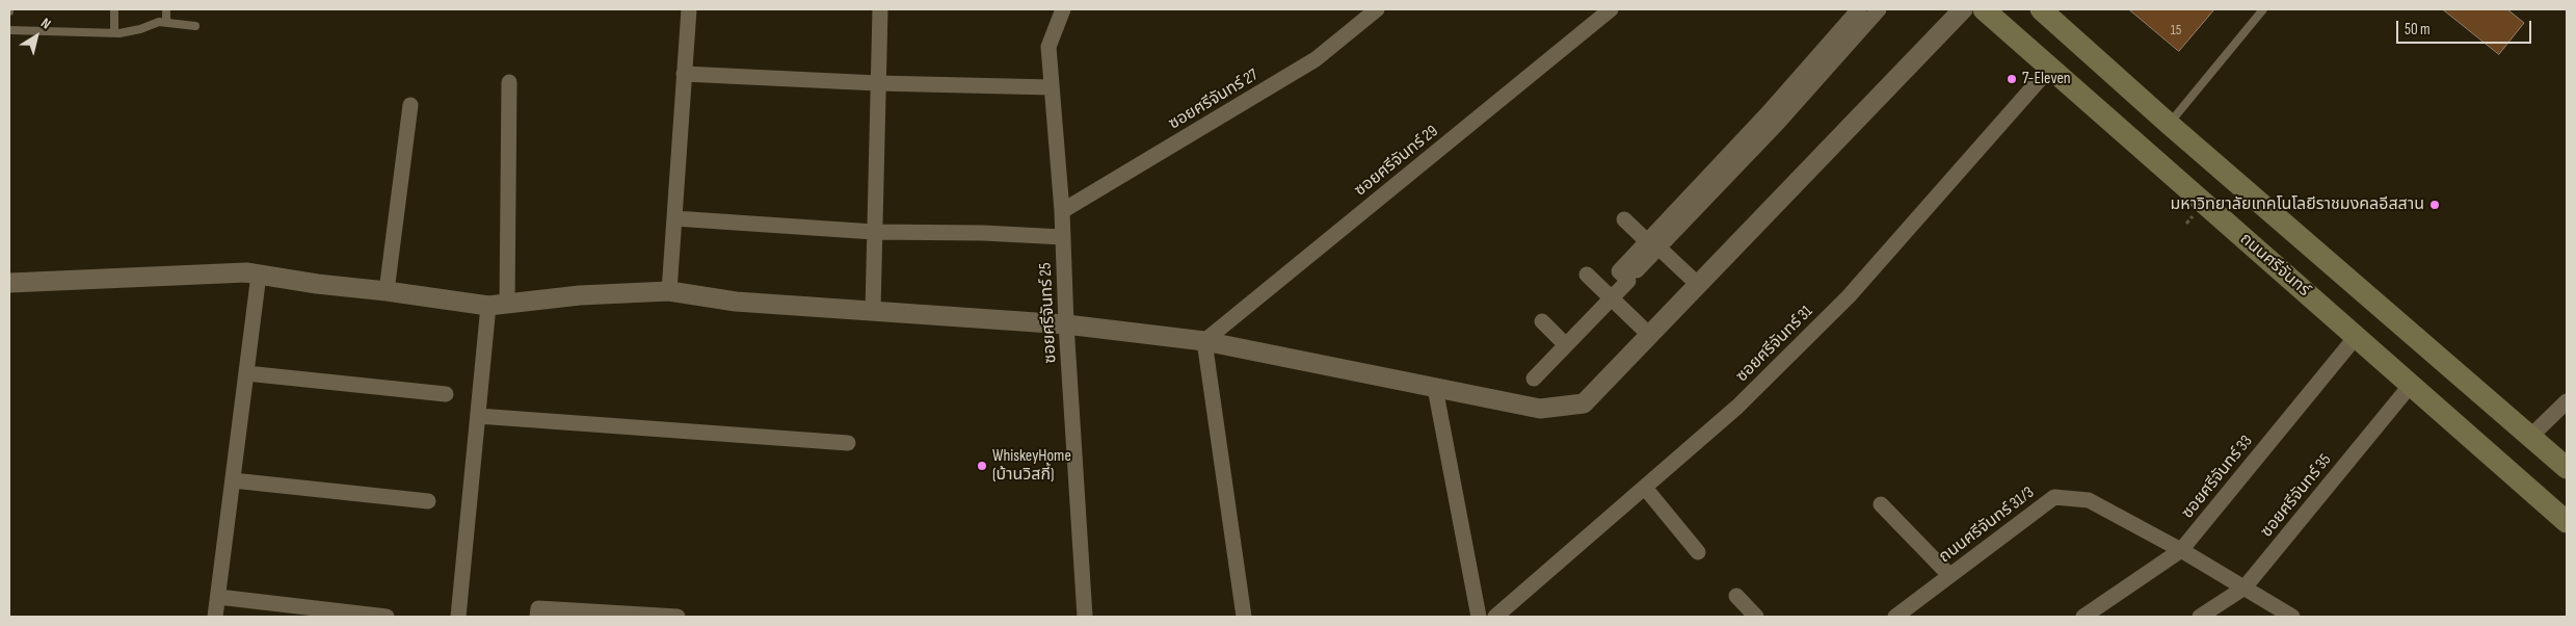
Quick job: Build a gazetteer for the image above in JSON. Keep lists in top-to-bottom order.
{
  "streets": {
    "main road": ["ถนนศรีจันทร์"],
    "street": [
      "ซอยศรีจันทร์ 27",
      "ซอยศรีจันทร์ 29",
      "ซอยศรีจันทร์ 25",
      "ซอยศรีจันทร์ 31",
      "ซอยศรีจันทร์ 33",
      "ซอยศรีจันทร์ 35",
      "ถนนศรีจันทร์ 31/3"
    ]
  },
  "crossings": [
    ["ซอยศรีจันทร์ 27", "ซอยศรีจันทร์ 25"],
    ["ถนนศรีจันทร์", "ซอยศรีจันทร์ 31"],
    ["ถนนศรีจันทร์", "ซอยศรีจันทร์ 33"],
    ["ถนนศรีจันทร์", "ซอยศรีจันทร์ 35"],
    ["ซอยศรีจันทร์ 33", "ถนนศรีจันทร์ 31/3"],
    ["ซอยศรีจันทร์ 35", "ถนนศรีจันทร์ 31/3"]
  ],
  "places": ["7-Eleven", "มหาวิทยาลัยเทคโนโลยีราชมงคลอีสสาน", "WhiskeyHome (บ้านวิสกี้)"],
  "house_numbers": ["15"],
  "scale_bar": "50 m",
  "north": "top right"
}
